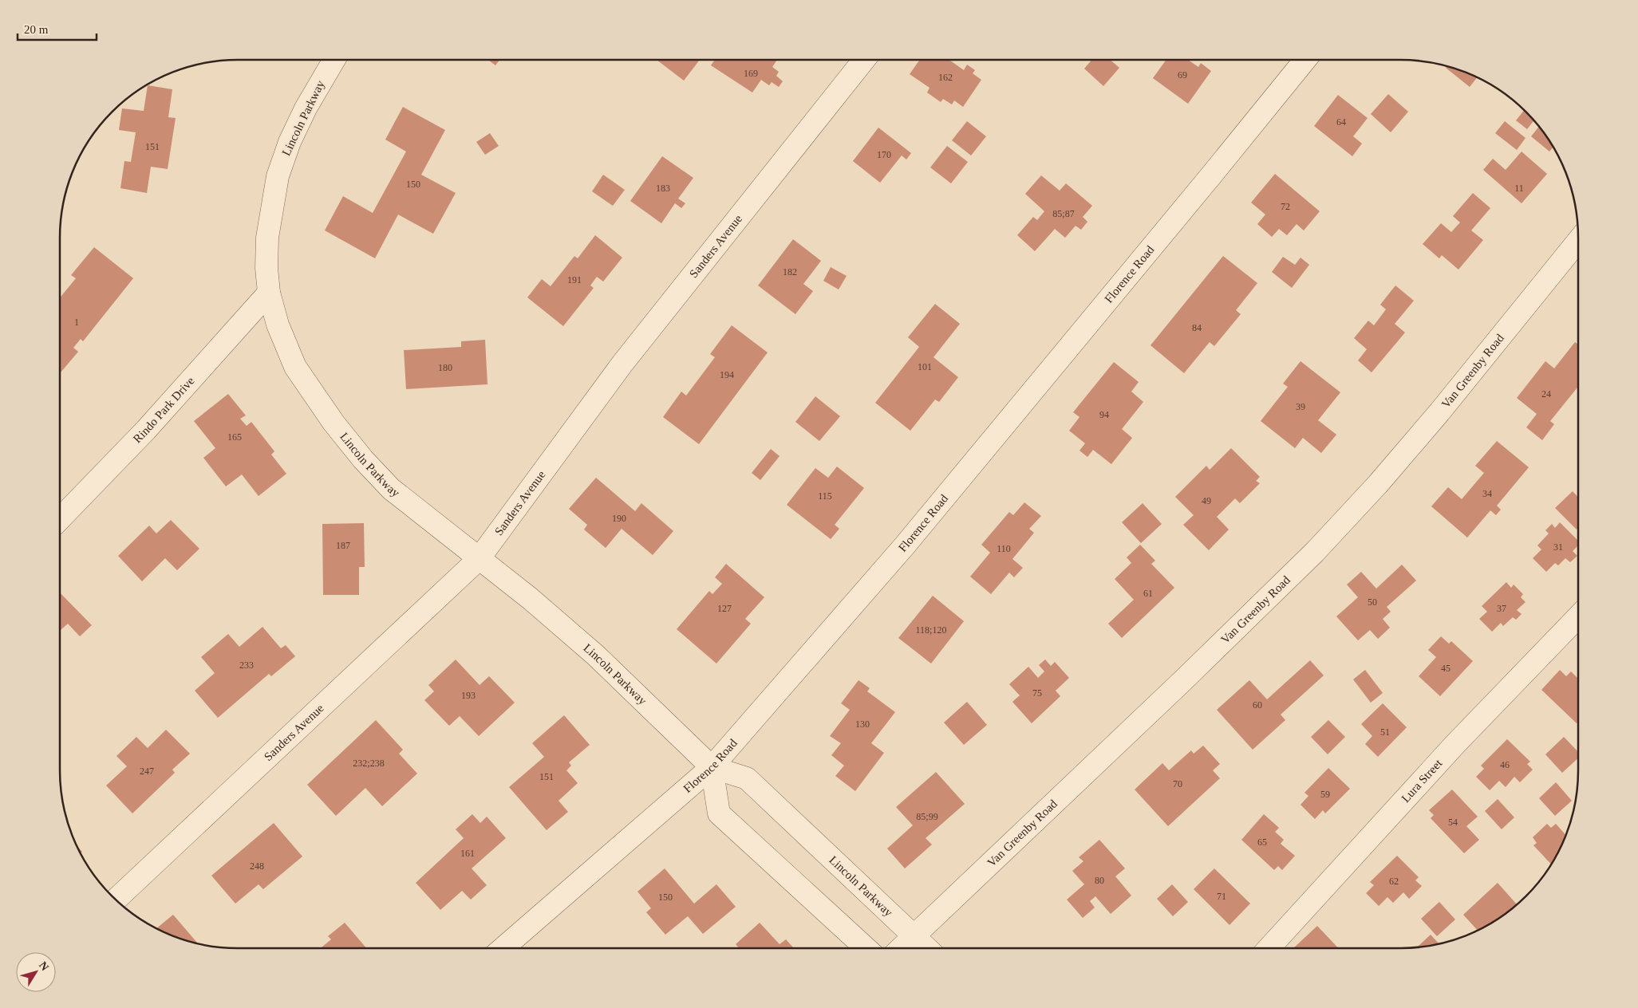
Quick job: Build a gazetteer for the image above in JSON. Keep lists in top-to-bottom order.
{
  "streets": {
    "street": [
      "Lincoln Parkway",
      "Sanders Avenue",
      "Florence Road",
      "Van Greenby Road",
      "Rindo Park Drive",
      "Lura Street"
    ]
  },
  "crossings": [
    ["Lincoln Parkway", "Sanders Avenue"],
    ["Lincoln Parkway", "Florence Road"],
    ["Lincoln Parkway", "Van Greenby Road"],
    ["Lincoln Parkway", "Rindo Park Drive"]
  ],
  "house_numbers": [
    "169",
    "69",
    "162",
    "64",
    "151",
    "170",
    "150",
    "183",
    "11",
    "72",
    "85;87",
    "182",
    "191",
    "1",
    "84",
    "101",
    "180",
    "194",
    "24",
    "39",
    "94",
    "165",
    "34",
    "115",
    "49",
    "190",
    "187",
    "31",
    "110",
    "61",
    "50",
    "127",
    "37",
    "118;120",
    "233",
    "45",
    "75",
    "193",
    "60",
    "130",
    "51",
    "232;238",
    "46",
    "247",
    "151",
    "70",
    "59",
    "85;99",
    "54",
    "65",
    "161",
    "248",
    "80",
    "62",
    "71",
    "150"
  ],
  "scale_bar": "20 m",
  "north": "top right"
}
